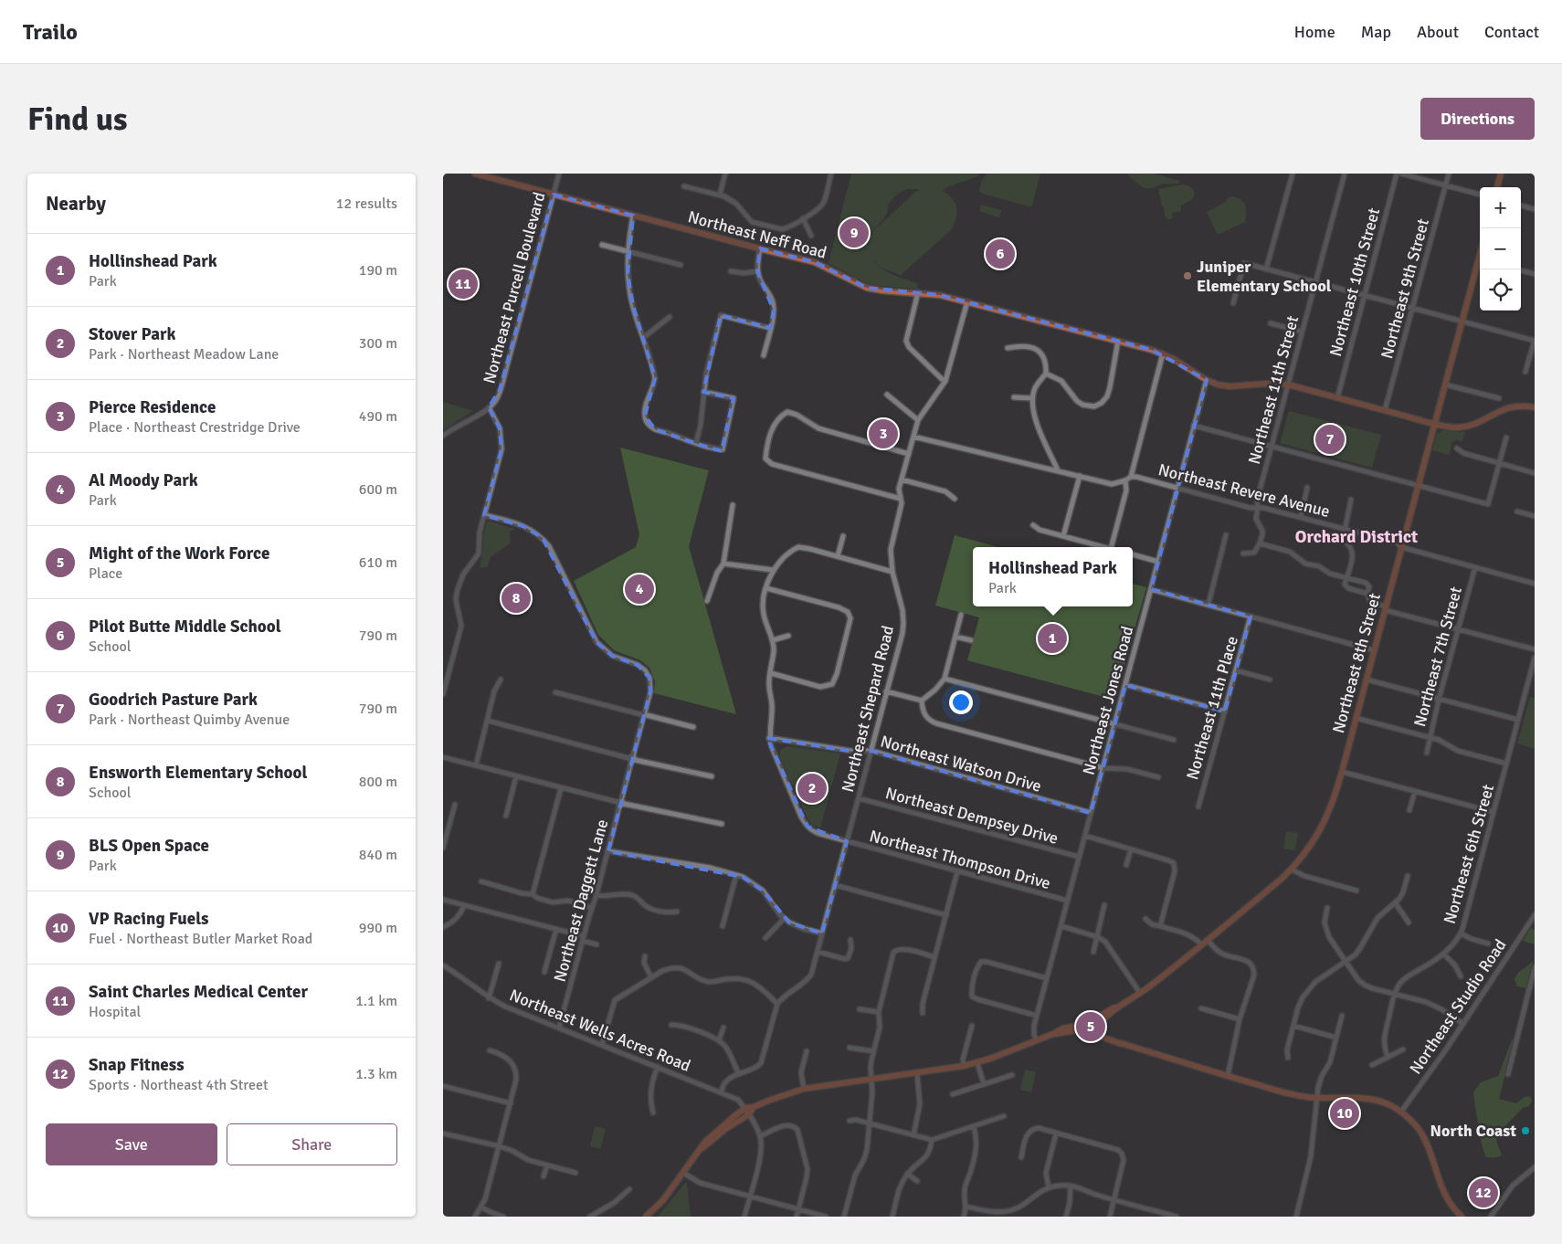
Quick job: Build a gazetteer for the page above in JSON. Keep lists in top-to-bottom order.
{
  "streets": {
    "main road": ["Northeast Neff Road", "Northeast 8th Street"],
    "street": [
      "Northeast 10th Street",
      "Northeast Purcell Boulevard",
      "Northeast 9th Street",
      "Northeast 11th Street",
      "Northeast Revere Avenue",
      "Northeast 7th Street",
      "Northeast Jones Road",
      "Northeast 11th Place",
      "Northeast Shepard Road",
      "Northeast Watson Drive",
      "Northeast Dempsey Drive",
      "Northeast 6th Street",
      "Northeast Thompson Drive",
      "Northeast Daggett Lane",
      "Northeast Studio Road",
      "Northeast Wells Acres Road"
    ]
  },
  "crossings": [
    ["Northeast Neff Road", "Northeast 10th Street"],
    ["Northeast Neff Road", "Northeast Purcell Boulevard"],
    ["Northeast Neff Road", "Northeast 9th Street"],
    ["Northeast Neff Road", "Northeast 11th Street"],
    ["Northeast Neff Road", "Northeast 8th Street"],
    ["Northeast Neff Road", "Northeast Jones Road"],
    ["Northeast Neff Road", "Northeast Shepard Road"],
    ["Northeast 11th Street", "Northeast Revere Avenue"],
    ["Northeast Revere Avenue", "Northeast 7th Street"],
    ["Northeast Revere Avenue", "Northeast 8th Street"],
    ["Northeast Revere Avenue", "Northeast Jones Road"],
    ["Northeast Jones Road", "Northeast Watson Drive"],
    ["Northeast Jones Road", "Northeast Dempsey Drive"],
    ["Northeast Jones Road", "Northeast Thompson Drive"],
    ["Northeast Shepard Road", "Northeast Watson Drive"],
    ["Northeast Shepard Road", "Northeast Dempsey Drive"],
    ["Northeast Shepard Road", "Northeast Thompson Drive"],
    ["Northeast Watson Drive", "Northeast Thompson Drive"],
    ["Northeast Daggett Lane", "Northeast Wells Acres Road"]
  ],
  "districts": ["Orchard District"],
  "places": ["Juniper Elementary School", "North Coast"],
  "page": {
    "header": "Trailo",
    "nav": [
      "Home",
      "Map",
      "About",
      "Contact"
    ],
    "buttons": [
      "Directions",
      ["Save", "Share"]
    ],
    "title": "Find us",
    "heading": ["Nearby", "12 results"],
    "map_buttons": ["+", "−"],
    "pins": [
      "9",
      "6",
      "11",
      "3",
      "7",
      "4",
      "8",
      "1",
      "2",
      "5",
      "10",
      "12"
    ],
    "list": [
      {
        "mark": "1",
        "name": "Hollinshead Park",
        "note": "Park",
        "value": "190 m"
      },
      {
        "mark": "2",
        "name": "Stover Park",
        "note": "Park · Northeast Meadow Lane",
        "value": "300 m"
      },
      {
        "mark": "3",
        "name": "Pierce Residence",
        "note": "Place · Northeast Crestridge Drive",
        "value": "490 m"
      },
      {
        "mark": "4",
        "name": "Al Moody Park",
        "note": "Park",
        "value": "600 m"
      },
      {
        "mark": "5",
        "name": "Might of the Work Force",
        "note": "Place",
        "value": "610 m"
      },
      {
        "mark": "6",
        "name": "Pilot Butte Middle School",
        "note": "School",
        "value": "790 m"
      },
      {
        "mark": "7",
        "name": "Goodrich Pasture Park",
        "note": "Park · Northeast Quimby Avenue",
        "value": "790 m"
      },
      {
        "mark": "8",
        "name": "Ensworth Elementary School",
        "note": "School",
        "value": "800 m"
      },
      {
        "mark": "9",
        "name": "BLS Open Space",
        "note": "Park",
        "value": "840 m"
      },
      {
        "mark": "10",
        "name": "VP Racing Fuels",
        "note": "Fuel · Northeast Butler Market Road",
        "value": "990 m"
      },
      {
        "mark": "11",
        "name": "Saint Charles Medical Center",
        "note": "Hospital",
        "value": "1.1 km"
      },
      {
        "mark": "12",
        "name": "Snap Fitness",
        "note": "Sports · Northeast 4th Street",
        "value": "1.3 km"
      }
    ],
    "popup": ["Hollinshead Park", "Park"]
  }
}
